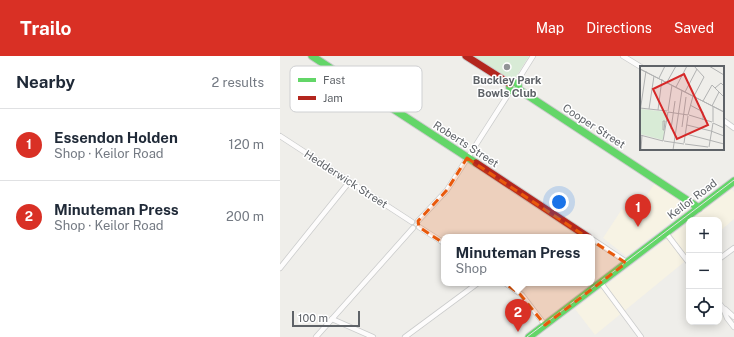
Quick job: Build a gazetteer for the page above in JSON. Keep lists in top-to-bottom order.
{
  "streets": {
    "street": [
      "Cooper Street",
      "Roberts Street",
      "Hedderwick Street",
      "Keilor Road"
    ]
  },
  "crossings": [
    ["Cooper Street", "Keilor Road"]
  ],
  "places": ["Buckley Park Bowls Club"],
  "legend": ["Fast", "Jam"],
  "scale_bar": "100 m",
  "page": {
    "header": "Trailo",
    "nav": ["Map", "Directions", "Saved"],
    "heading": ["Nearby", "2 results"],
    "list": [
      {
        "mark": "1",
        "name": "Essendon Holden",
        "note": "Shop · Keilor Road",
        "value": "120 m"
      },
      {
        "mark": "2",
        "name": "Minuteman Press",
        "note": "Shop · Keilor Road",
        "value": "200 m"
      }
    ],
    "pins": ["1", "2"],
    "map_buttons": ["+", "−"],
    "popup": ["Minuteman Press", "Shop"],
    "scale": "100 m"
  }
}
